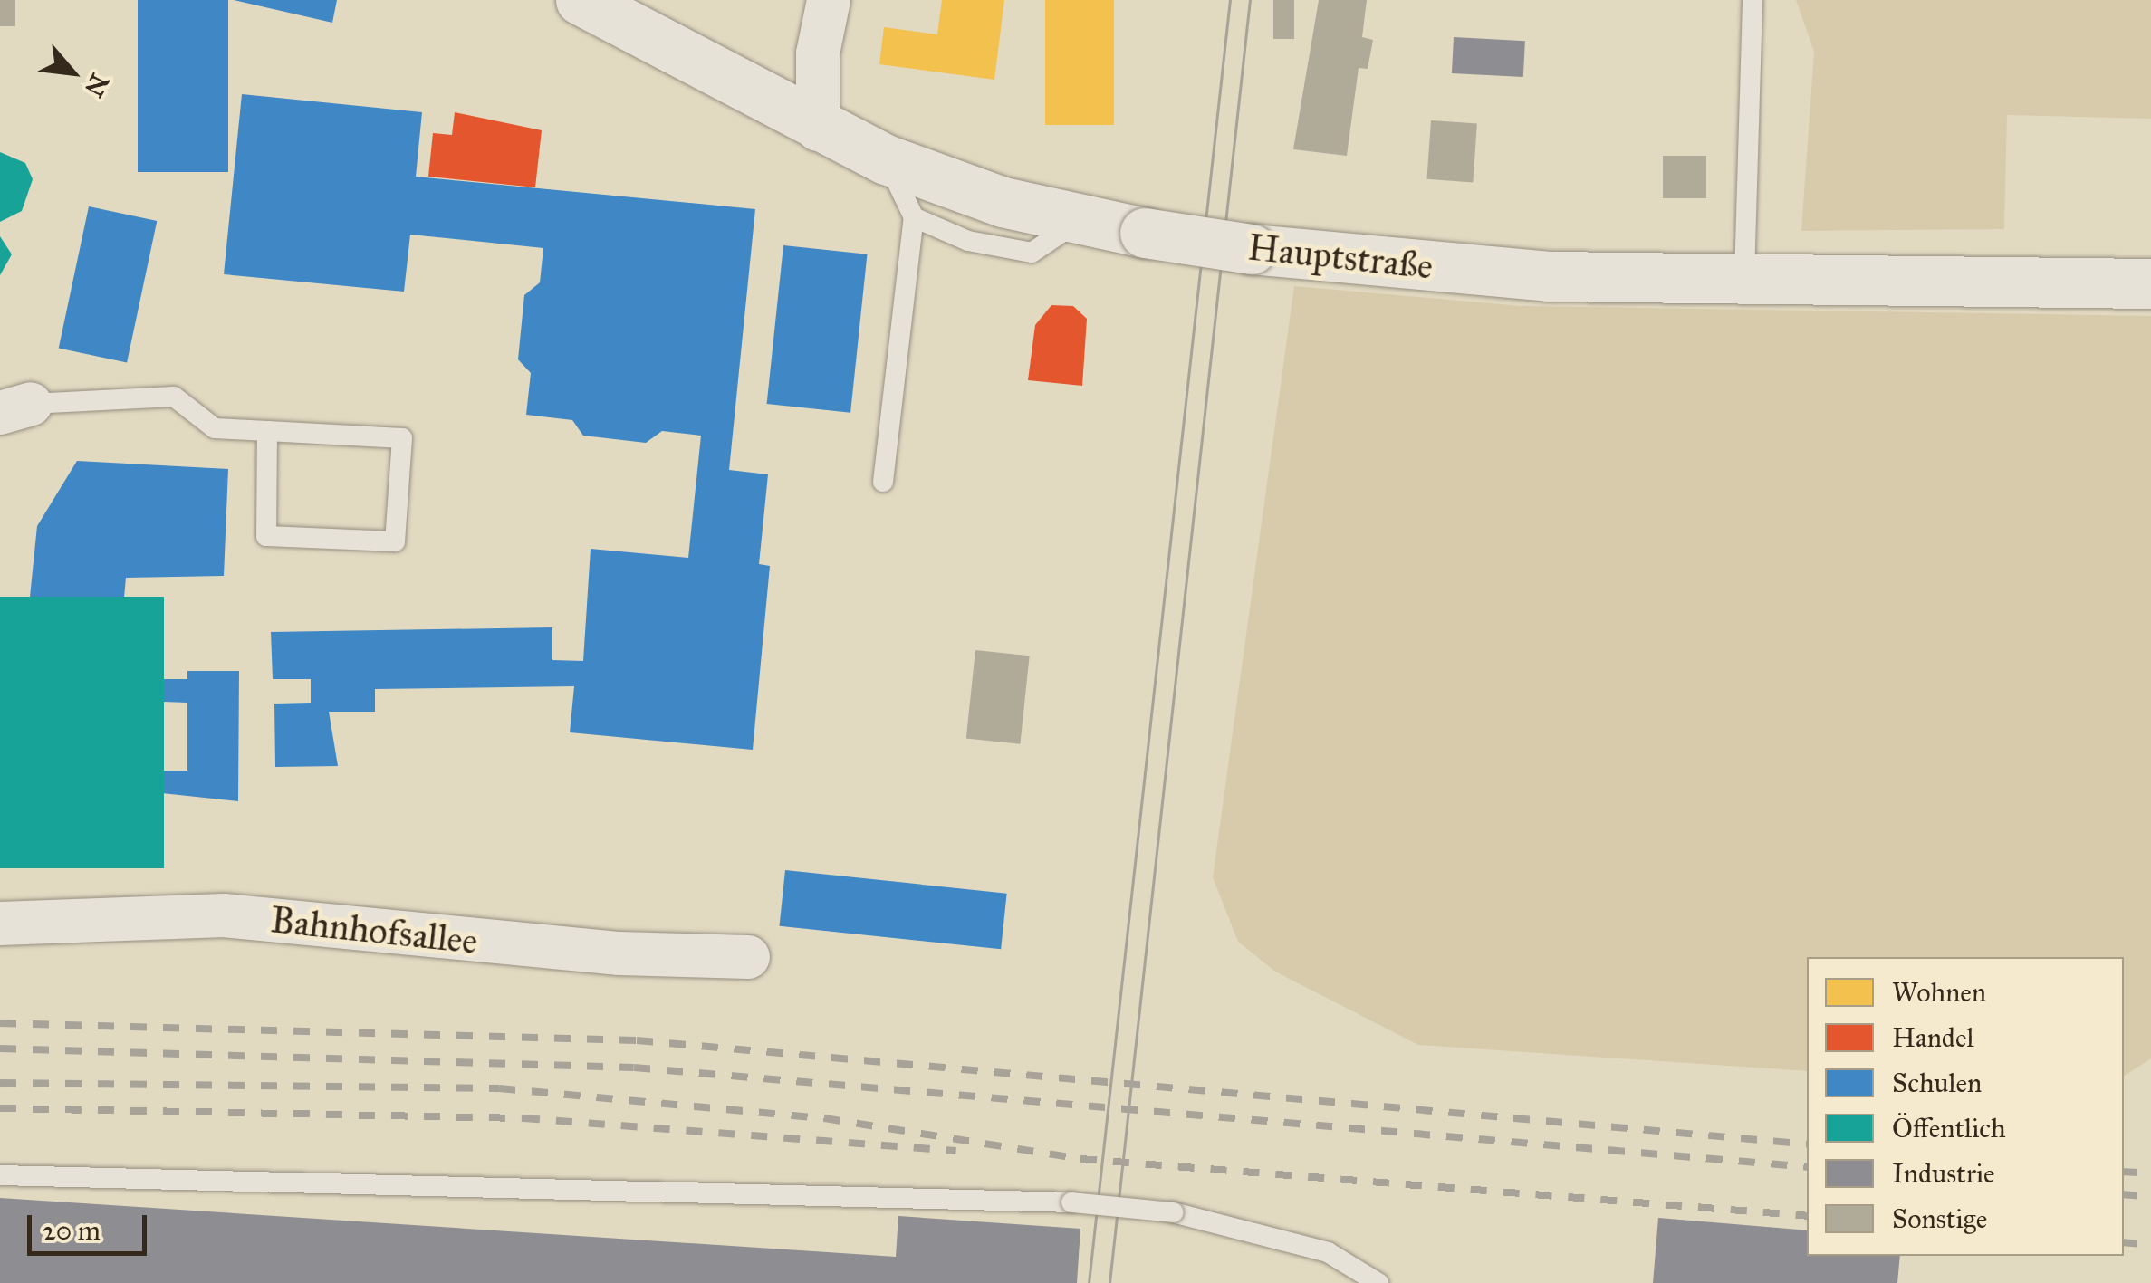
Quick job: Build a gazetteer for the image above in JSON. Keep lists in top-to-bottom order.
{
  "streets": {
    "main road": ["Hauptstraße"],
    "street": ["Bahnhofsallee"]
  },
  "legend": [
    "Wohnen",
    "Handel",
    "Schulen",
    "Öffentlich",
    "Industrie",
    "Sonstige"
  ],
  "scale_bar": "20 m",
  "north": "bottom right"
}
